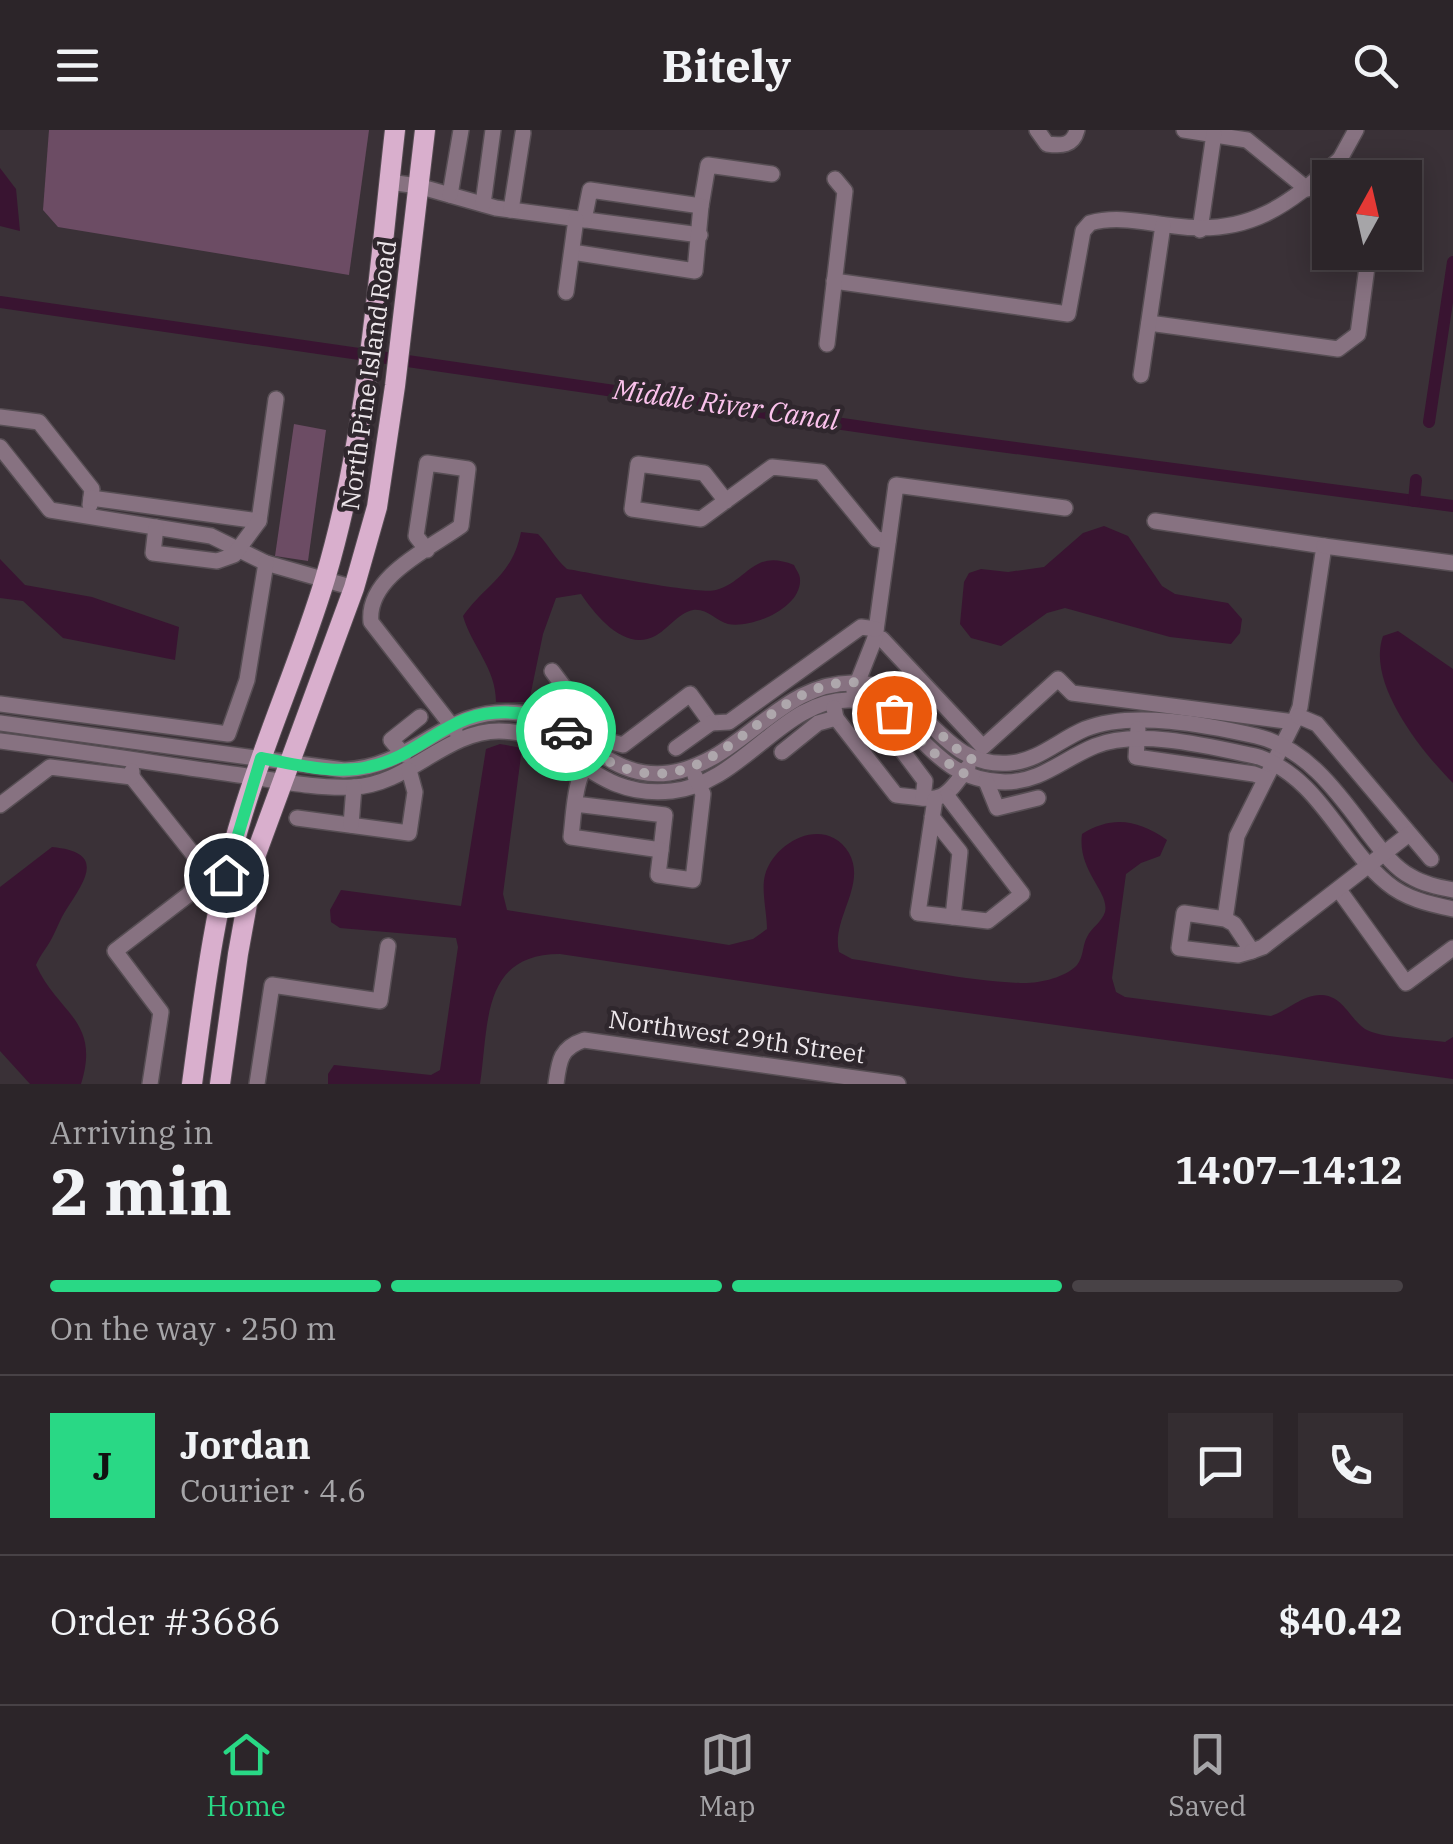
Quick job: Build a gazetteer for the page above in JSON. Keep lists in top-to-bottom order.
{
  "streets": {
    "main road": ["North Pine Island Road"],
    "street": ["Northwest 29th Street"]
  },
  "water": ["Middle River Canal"],
  "north": "top",
  "page": {
    "header": "Bitely",
    "heading": ["2 min", "Arriving in", "14:07–14:12"],
    "panel": [
      "Jordan",
      "Courier · 4.6",
      "Order #3686",
      "$40.42"
    ],
    "bar": "On the way · 250 m",
    "round": "J",
    "tabs": ["Home", "Map", "Saved"]
  }
}
